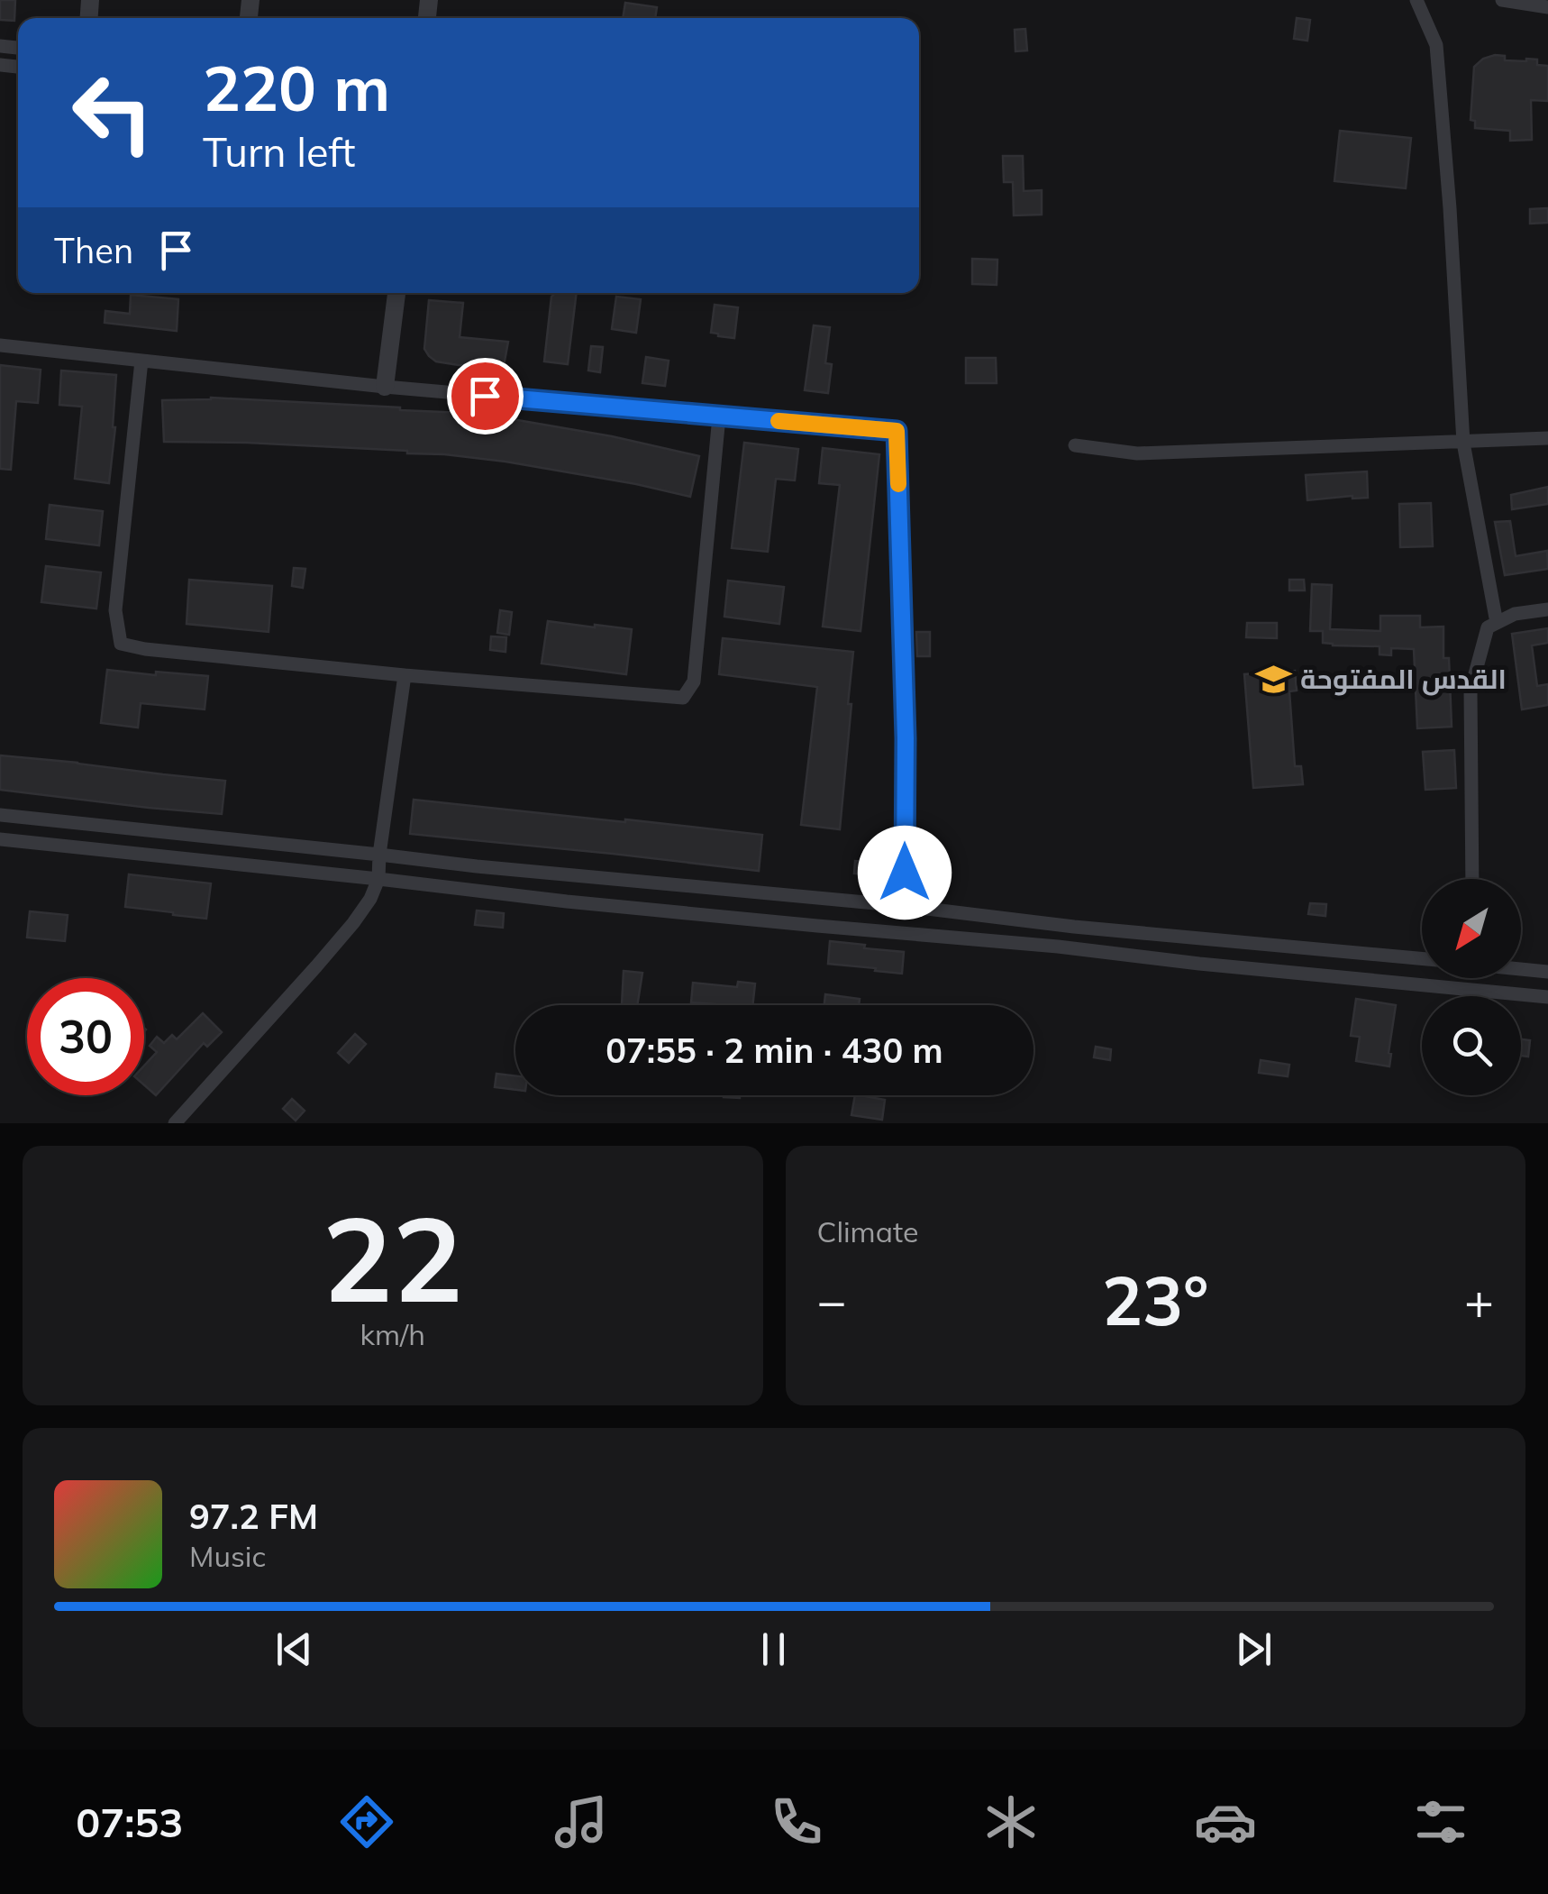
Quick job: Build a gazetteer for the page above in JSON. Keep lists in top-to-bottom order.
{
  "places": {
    "school or university": ["القدس المفتوحة"]
  },
  "north": "bottom left",
  "page": {
    "turn": ["220 m", "Turn left"],
    "then": "Then",
    "limit": "30",
    "trip": "07:55 · 2 min · 430 m",
    "tile": [
      ["22", "km/h"],
      "Climate"
    ],
    "heat": ["−", "23°", "+"],
    "song": ["97.2 FM", "Music"],
    "tabs": "07:53"
  }
}
